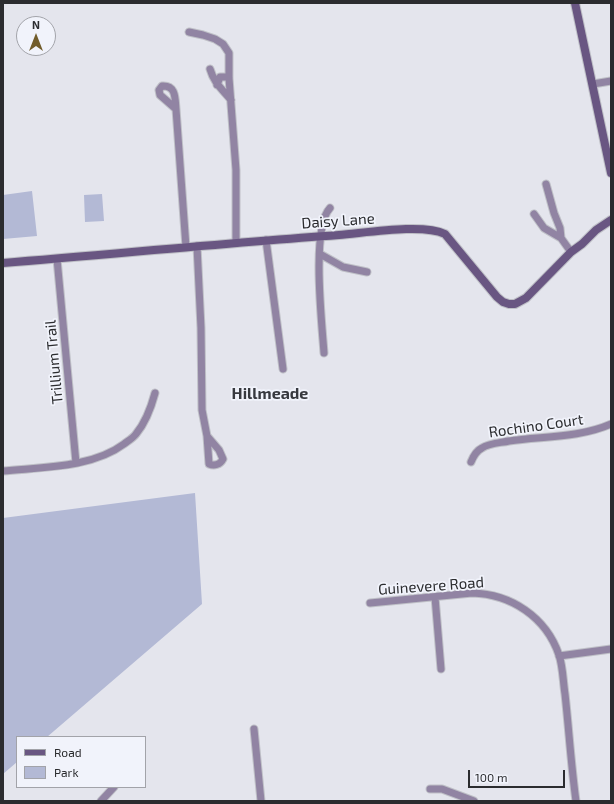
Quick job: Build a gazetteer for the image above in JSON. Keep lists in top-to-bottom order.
{
  "streets": {
    "street": [
      "Daisy Lane",
      "Trillium Trail",
      "Rochino Court",
      "Guinevere Road"
    ]
  },
  "crossings": [
    ["Daisy Lane", "Trillium Trail"]
  ],
  "districts": ["Hillmeade"],
  "legend": ["Road", "Park"],
  "scale_bar": "100 m",
  "north": "top"
}
